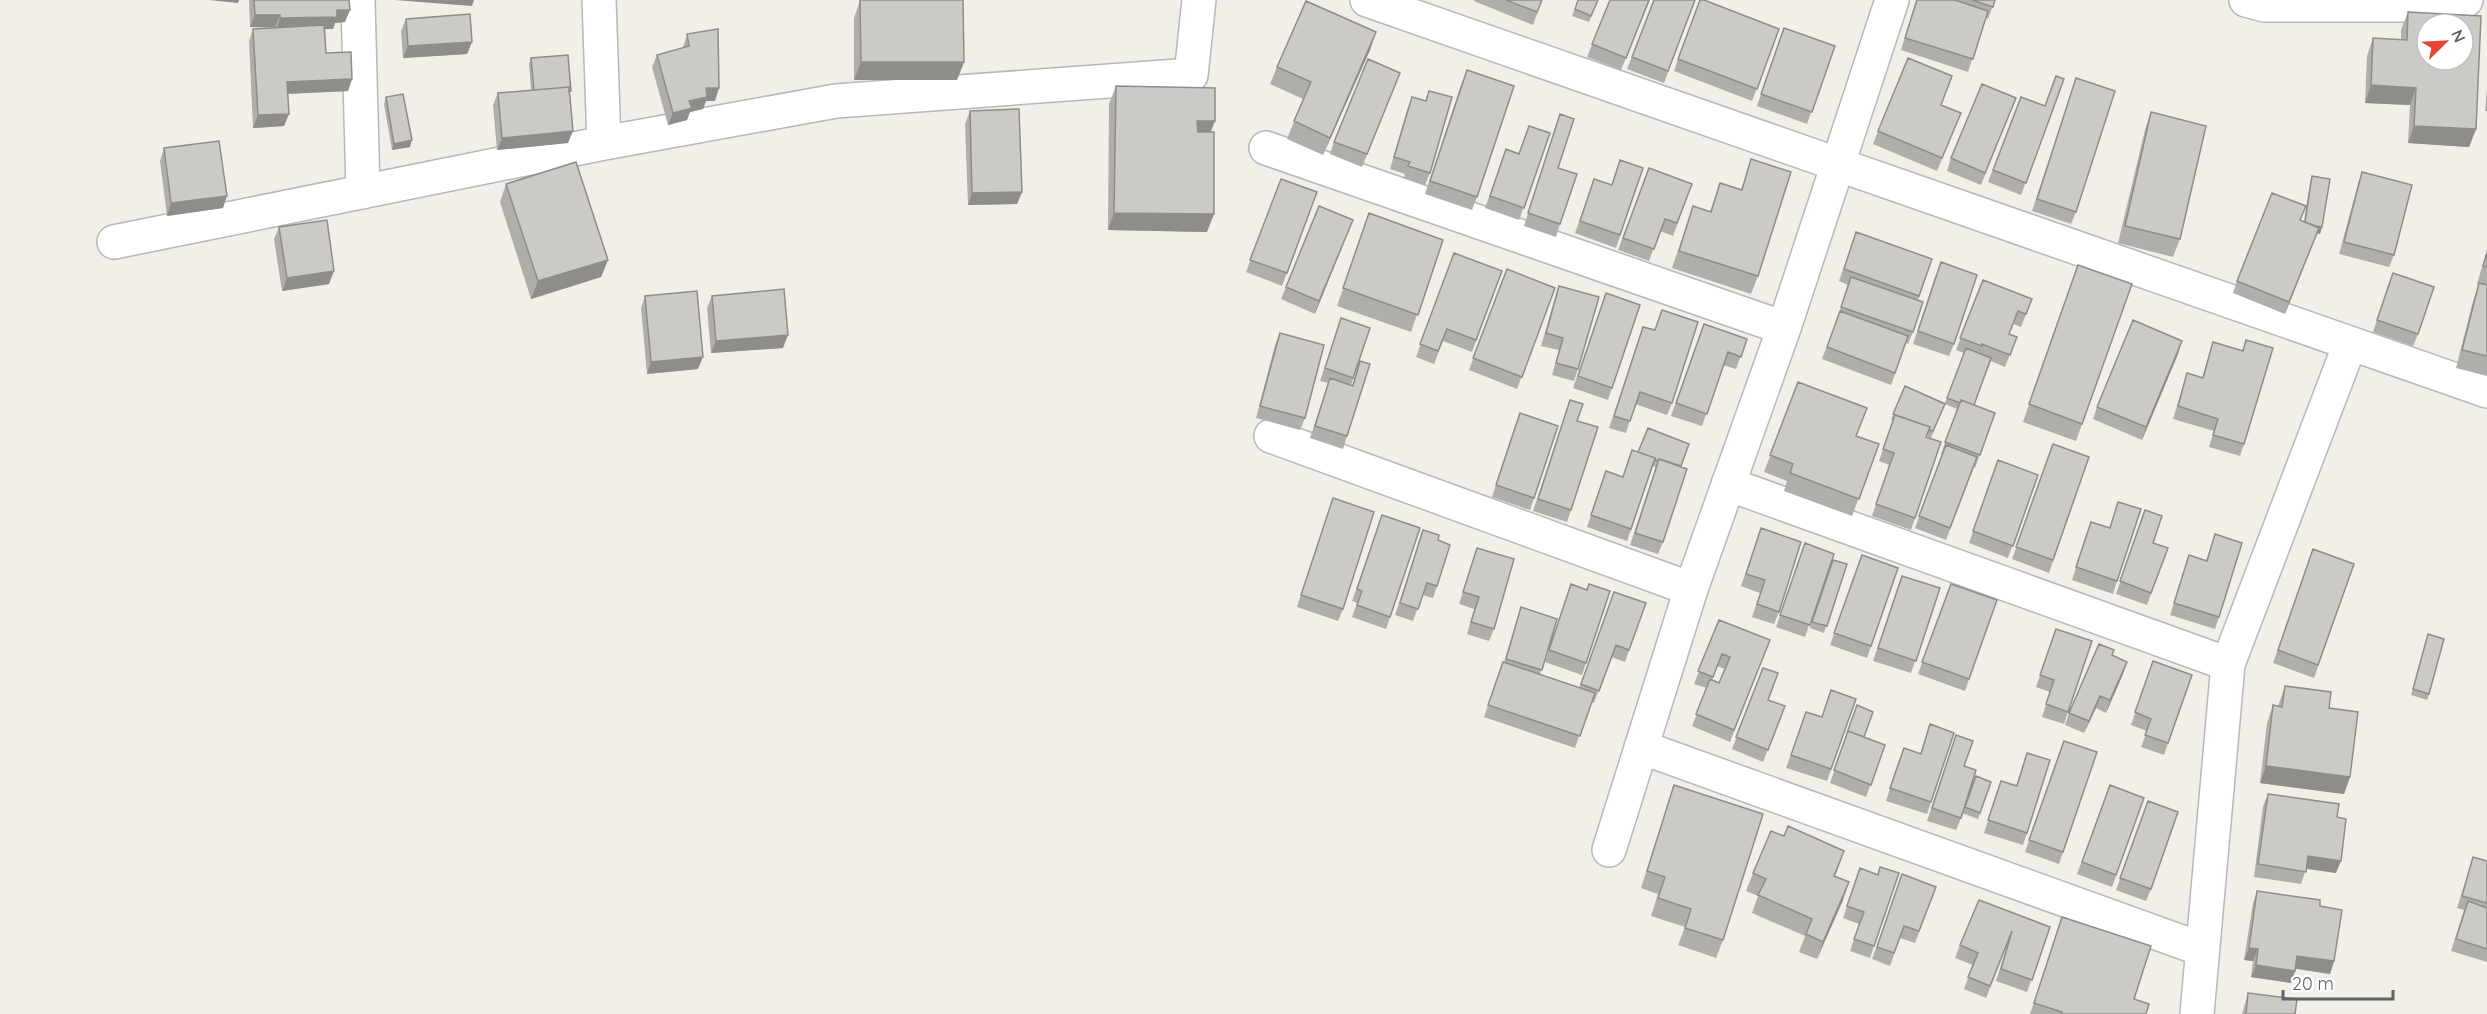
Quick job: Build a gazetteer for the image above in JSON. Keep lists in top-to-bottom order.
{
  "scale_bar": "20 m",
  "north": "top right"
}
